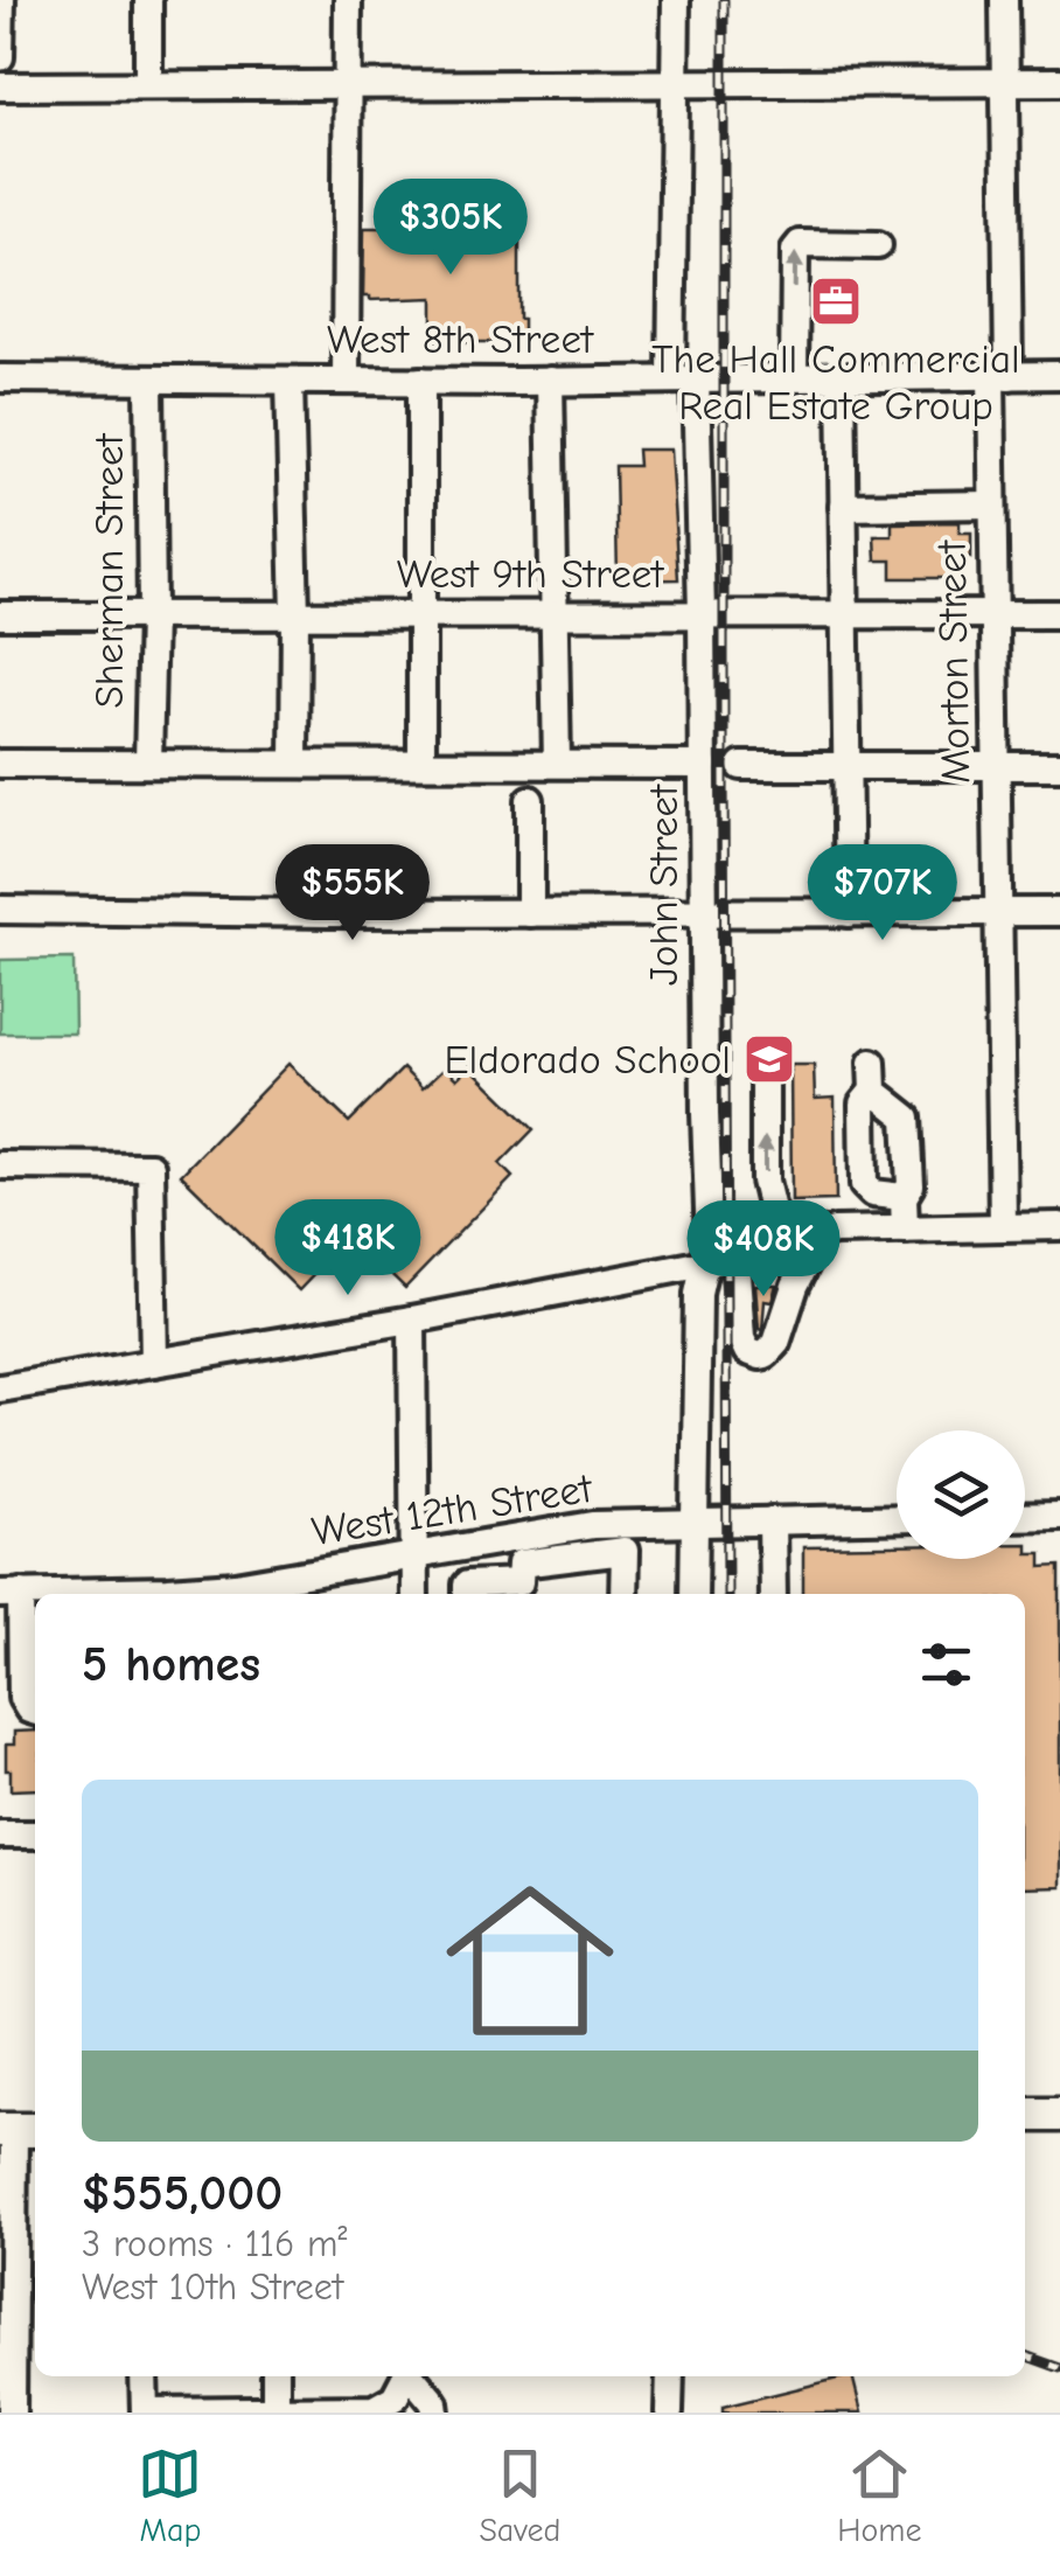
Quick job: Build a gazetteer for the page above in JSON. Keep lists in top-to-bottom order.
{
  "streets": {
    "street": [
      "West 8th Street",
      "Sherman Street",
      "West 9th Street",
      "Morton Street",
      "John Street",
      "West 12th Street"
    ]
  },
  "crossings": [
    ["West 8th Street", "Sherman Street"],
    ["West 8th Street", "Morton Street"],
    ["West 8th Street", "John Street"],
    ["Sherman Street", "West 9th Street"],
    ["West 9th Street", "Morton Street"],
    ["West 9th Street", "John Street"],
    ["John Street", "West 12th Street"]
  ],
  "places": {
    "office": ["The Hall Commercial Real Estate Group"],
    "school or university": ["Eldorado School"]
  },
  "page": {
    "price": [
      "$305K",
      "$555K",
      "$707K",
      "$418K",
      "$408K"
    ],
    "heading": "5 homes",
    "list": [
      {
        "name": "$555,000",
        "note": "3 rooms · 116 m² · West 10th Street"
      }
    ],
    "tabs": ["Map", "Saved", "Home"]
  }
}
